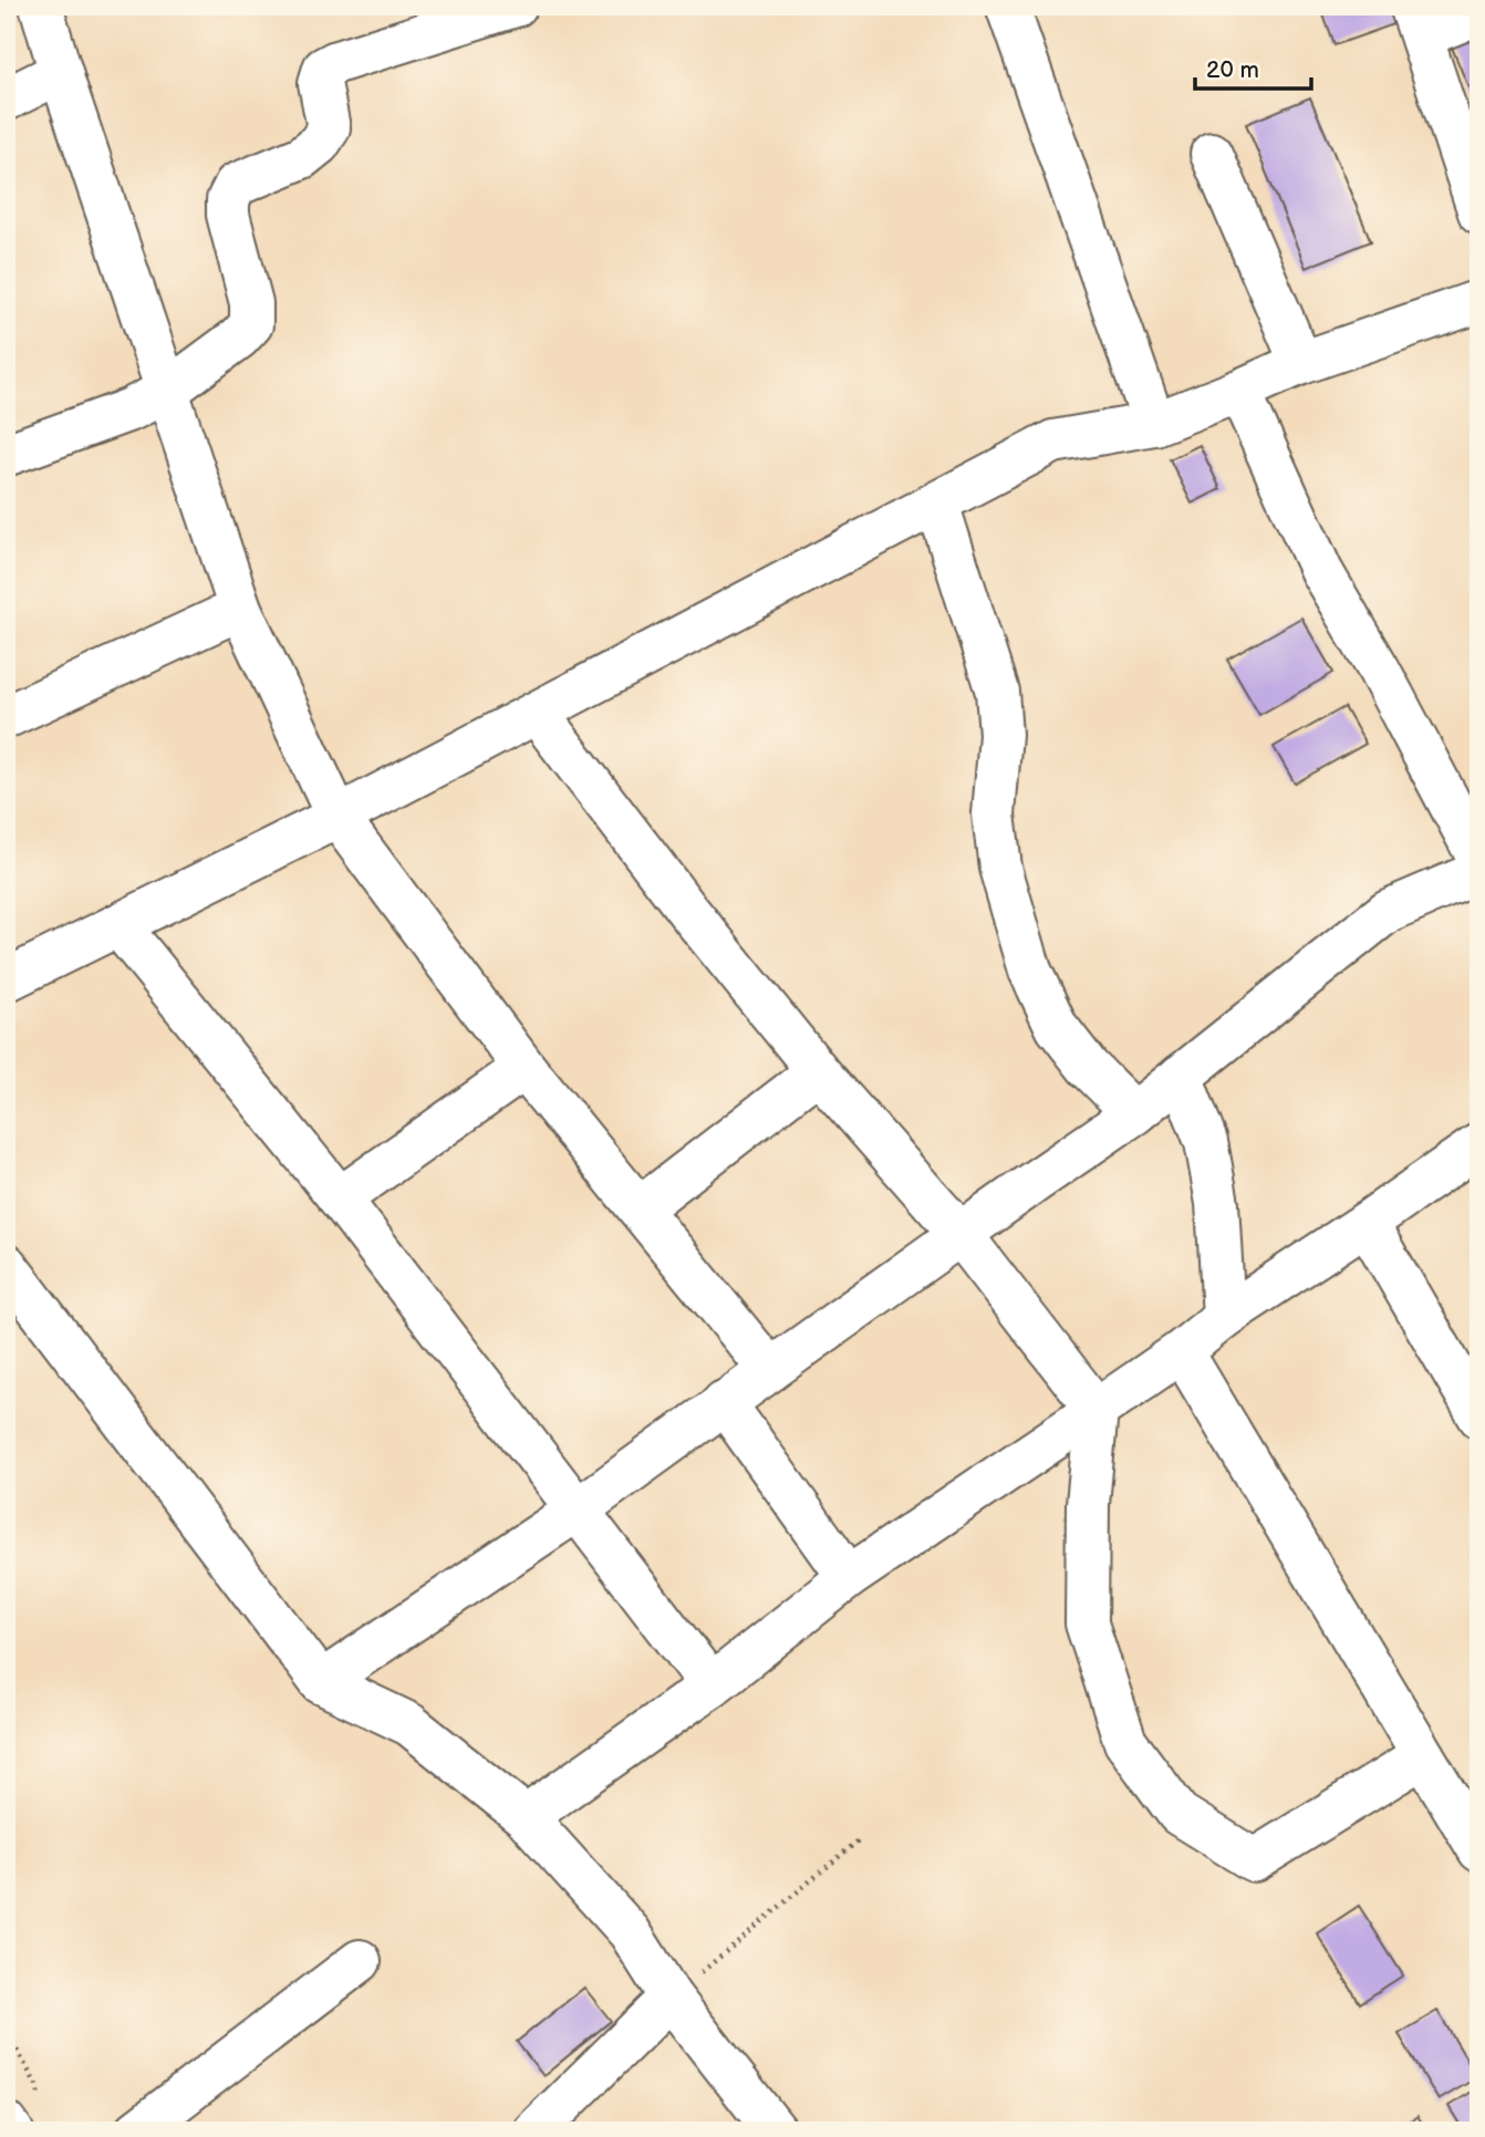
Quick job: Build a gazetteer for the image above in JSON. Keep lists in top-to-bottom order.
{
  "scale_bar": "20 m"
}
